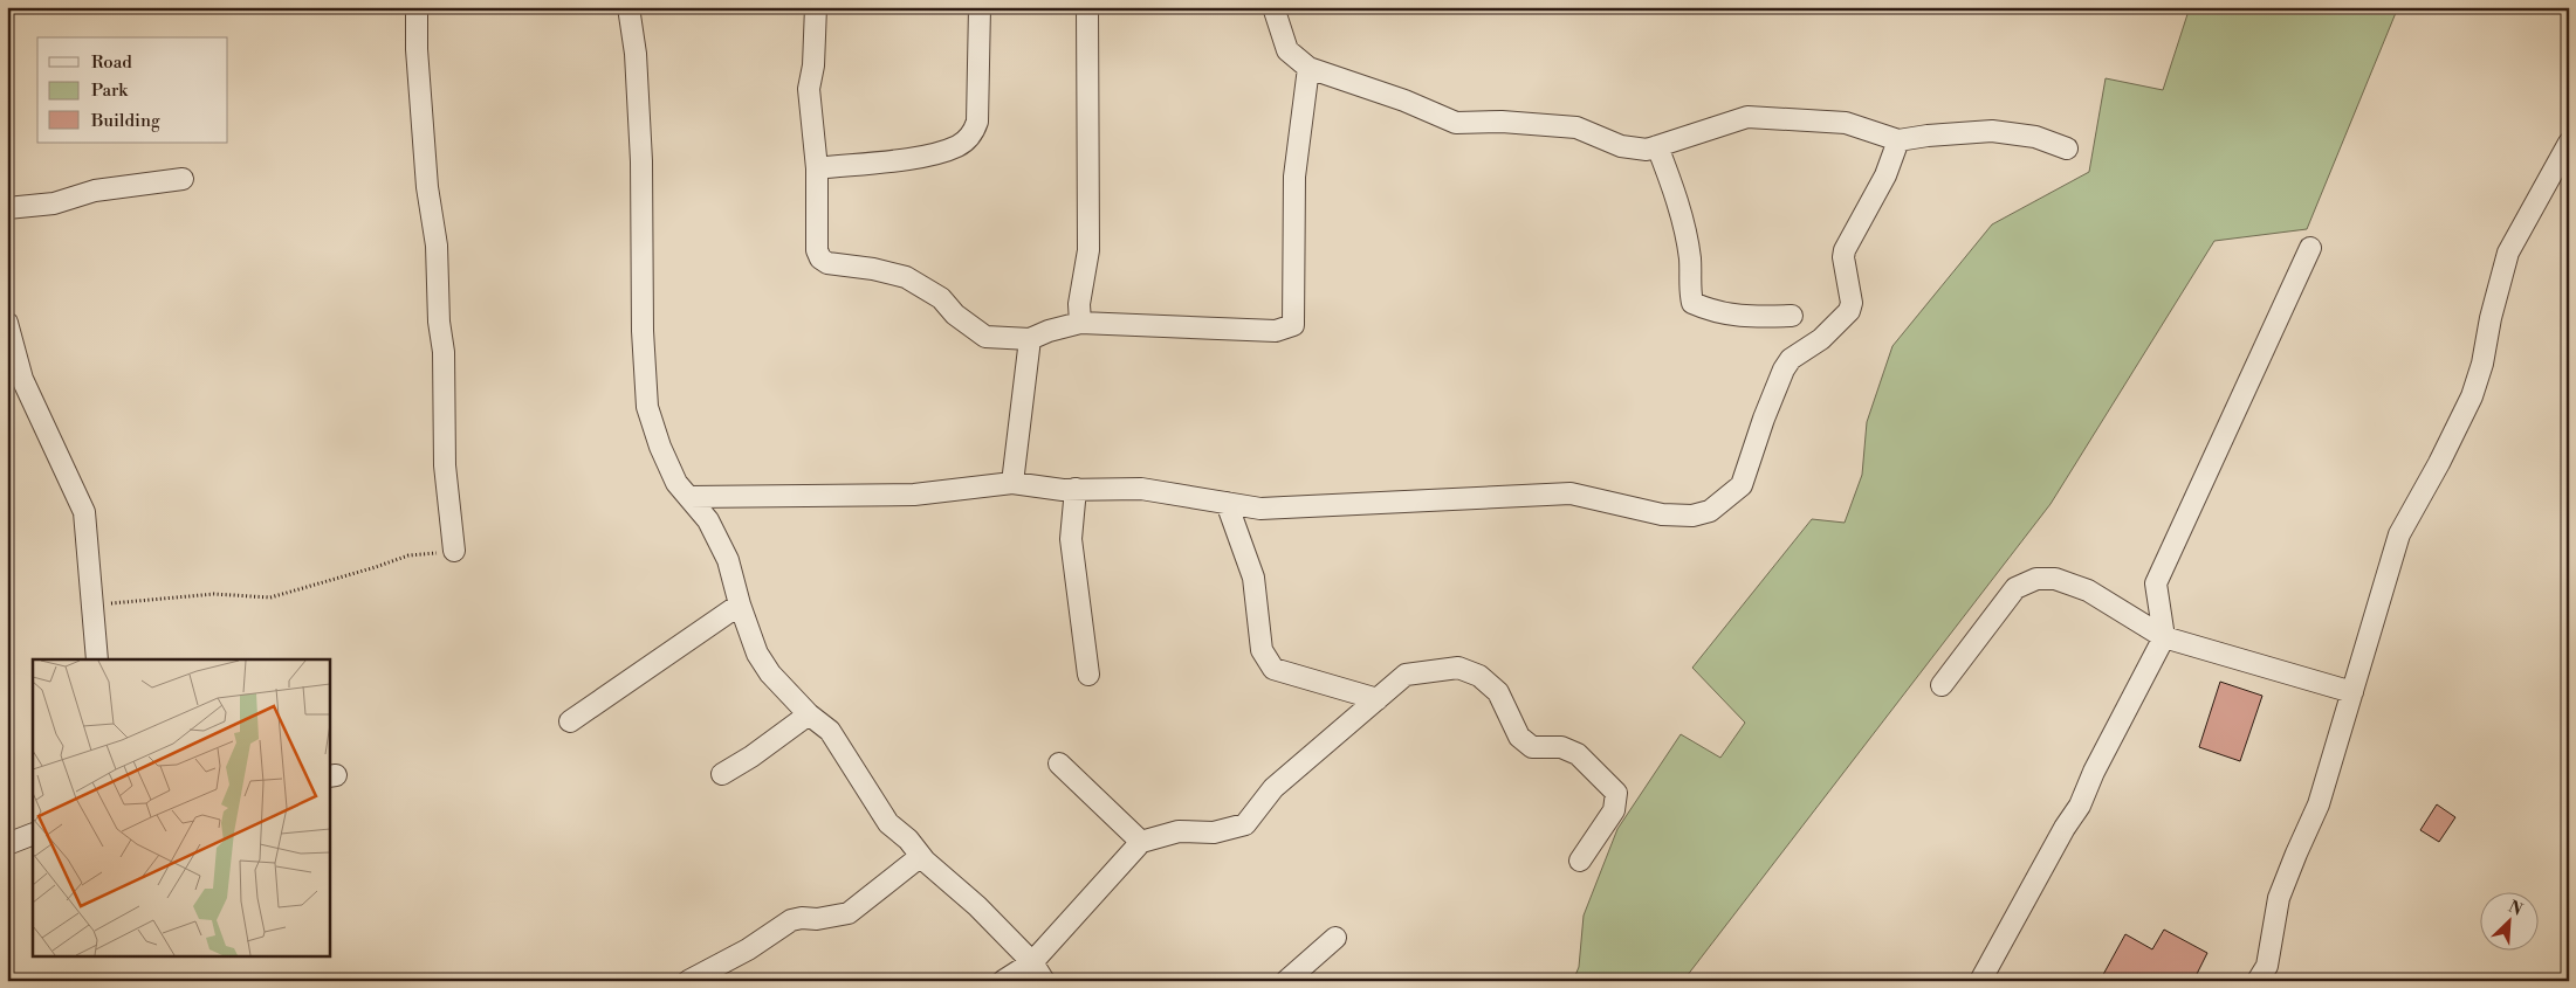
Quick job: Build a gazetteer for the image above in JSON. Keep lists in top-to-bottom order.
{
  "legend": ["Road", "Park", "Building"],
  "north": "top right"
}
